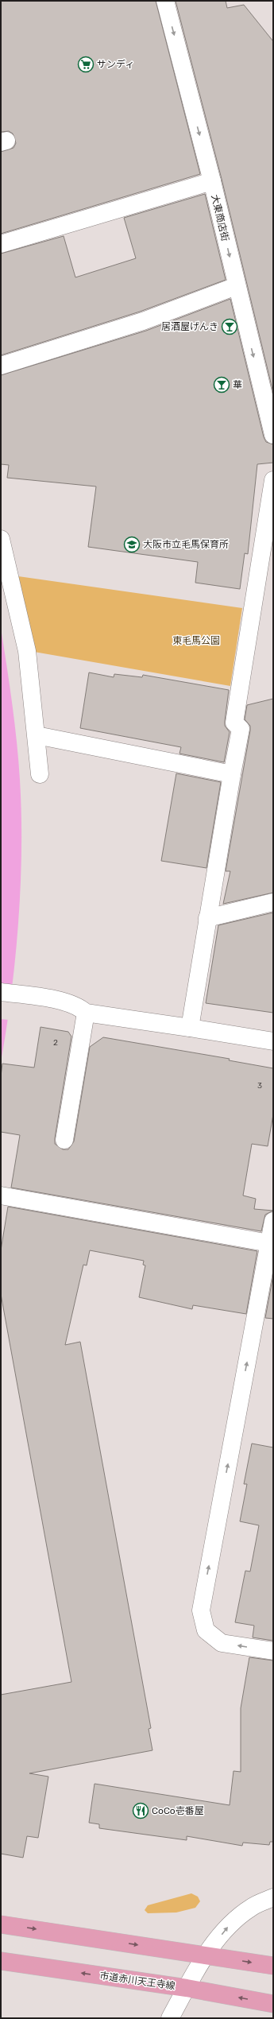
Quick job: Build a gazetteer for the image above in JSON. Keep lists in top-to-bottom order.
{
  "streets": {
    "main road": ["市道赤川天王寺線"],
    "street": ["大東商店街"]
  },
  "one_way": ["大東商店街"],
  "parks": ["東毛馬公園"],
  "places": {
    "supermarket": ["サンディ"],
    "bar": ["居酒屋げんき", "華"],
    "school or university": ["大阪市立毛馬保育所"],
    "restaurant": ["CoCo壱番屋"]
  },
  "house_numbers": ["2", "3"]
}
